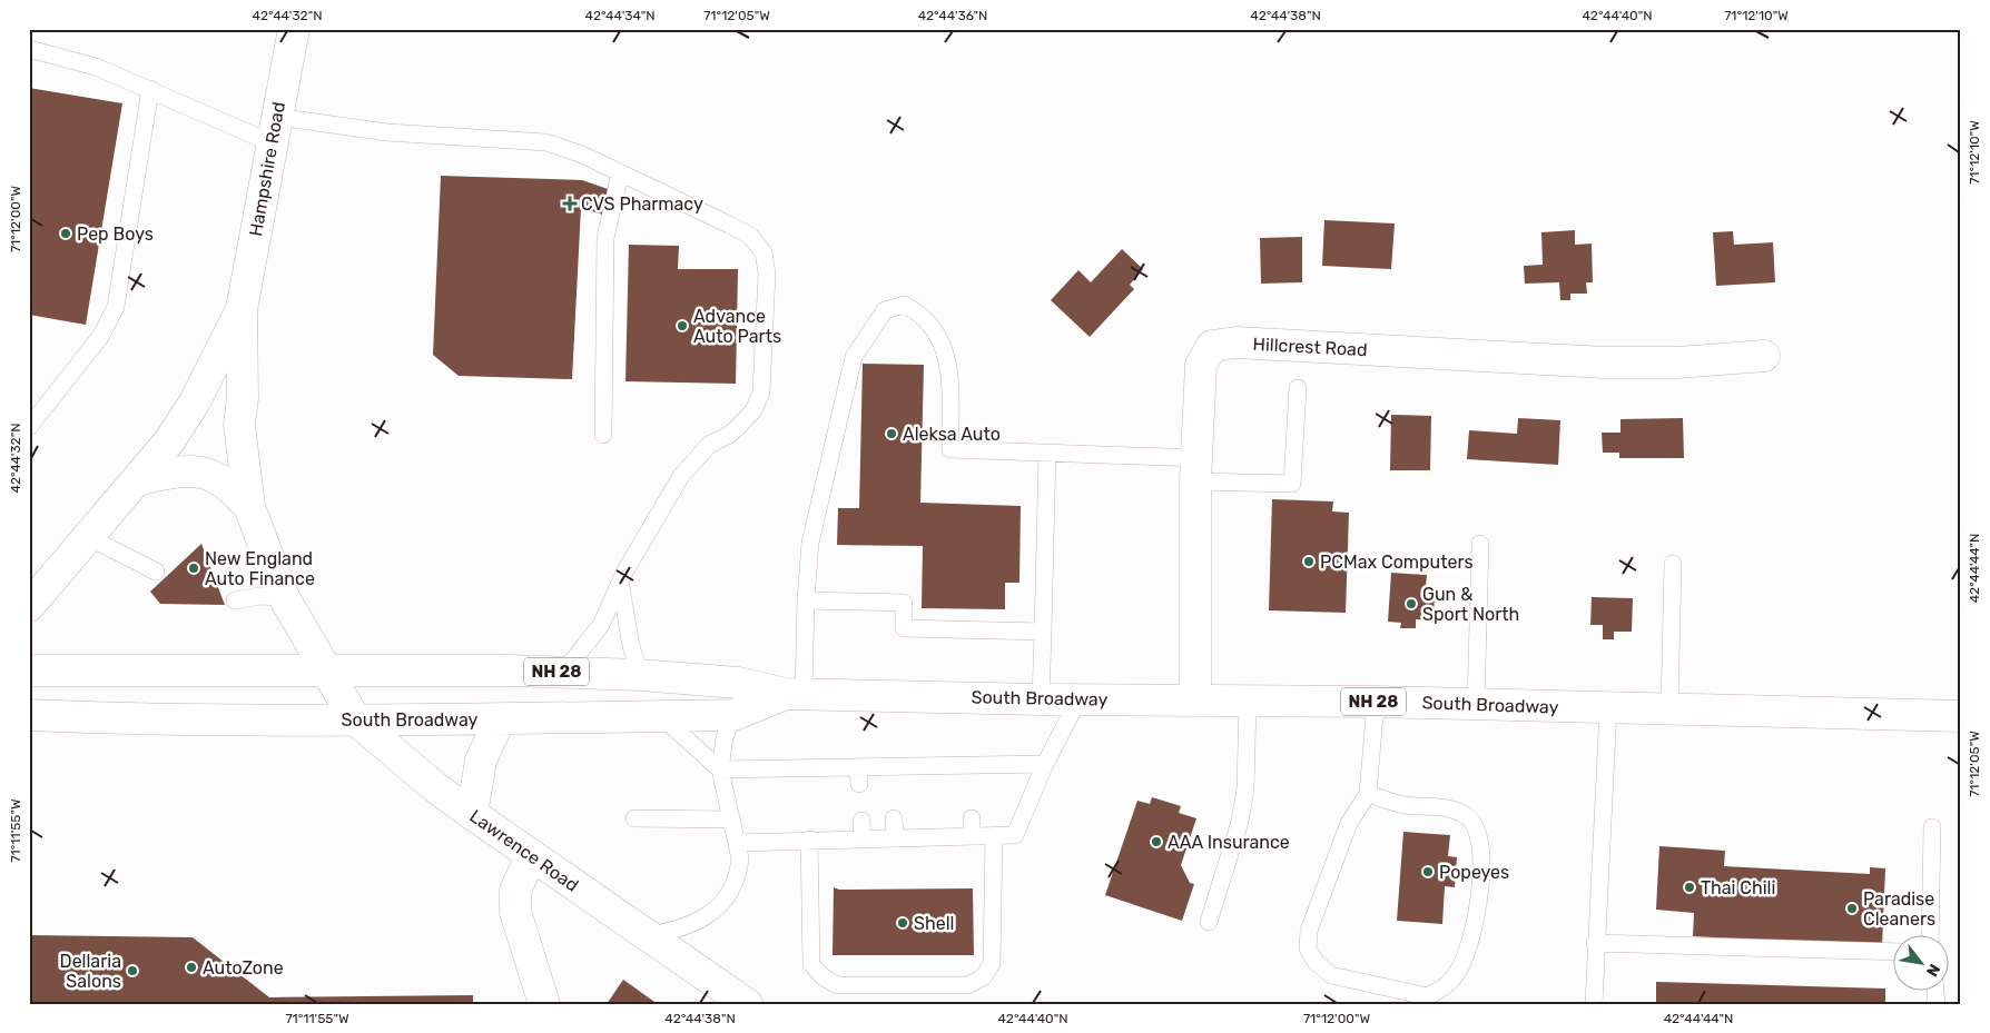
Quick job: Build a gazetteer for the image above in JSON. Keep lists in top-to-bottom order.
{
  "streets": {
    "main road": [
      "Hampshire Road",
      "Hillcrest Road",
      "NH 28",
      "South Broadway",
      "Lawrence Road"
    ]
  },
  "crossings": [
    ["Hampshire Road", "South Broadway"],
    ["Hampshire Road", "Lawrence Road"],
    ["Hillcrest Road", "South Broadway"],
    ["South Broadway", "Lawrence Road"]
  ],
  "places": {
    "health": ["CVS Pharmacy"],
    "other": [
      "Pep Boys",
      "Advance Auto Parts",
      "Aleksa Auto",
      "PCMax Computers",
      "New England Auto Finance",
      "Gun & Sport North",
      "AAA Insurance",
      "Popeyes",
      "Thai Chili",
      "Paradise Cleaners",
      "Shell",
      "AutoZone",
      "Dellaria Salons"
    ]
  },
  "north": "bottom right",
  "coordinates": [
    "42°44'32\"N",
    "42°44'34\"N",
    "71°12'05\"W",
    "42°44'36\"N",
    "42°44'38\"N",
    "42°44'40\"N",
    "71°12'10\"W",
    "71°12'00\"W",
    "42°44'44\"N",
    "71°11'55\"W"
  ]
}
